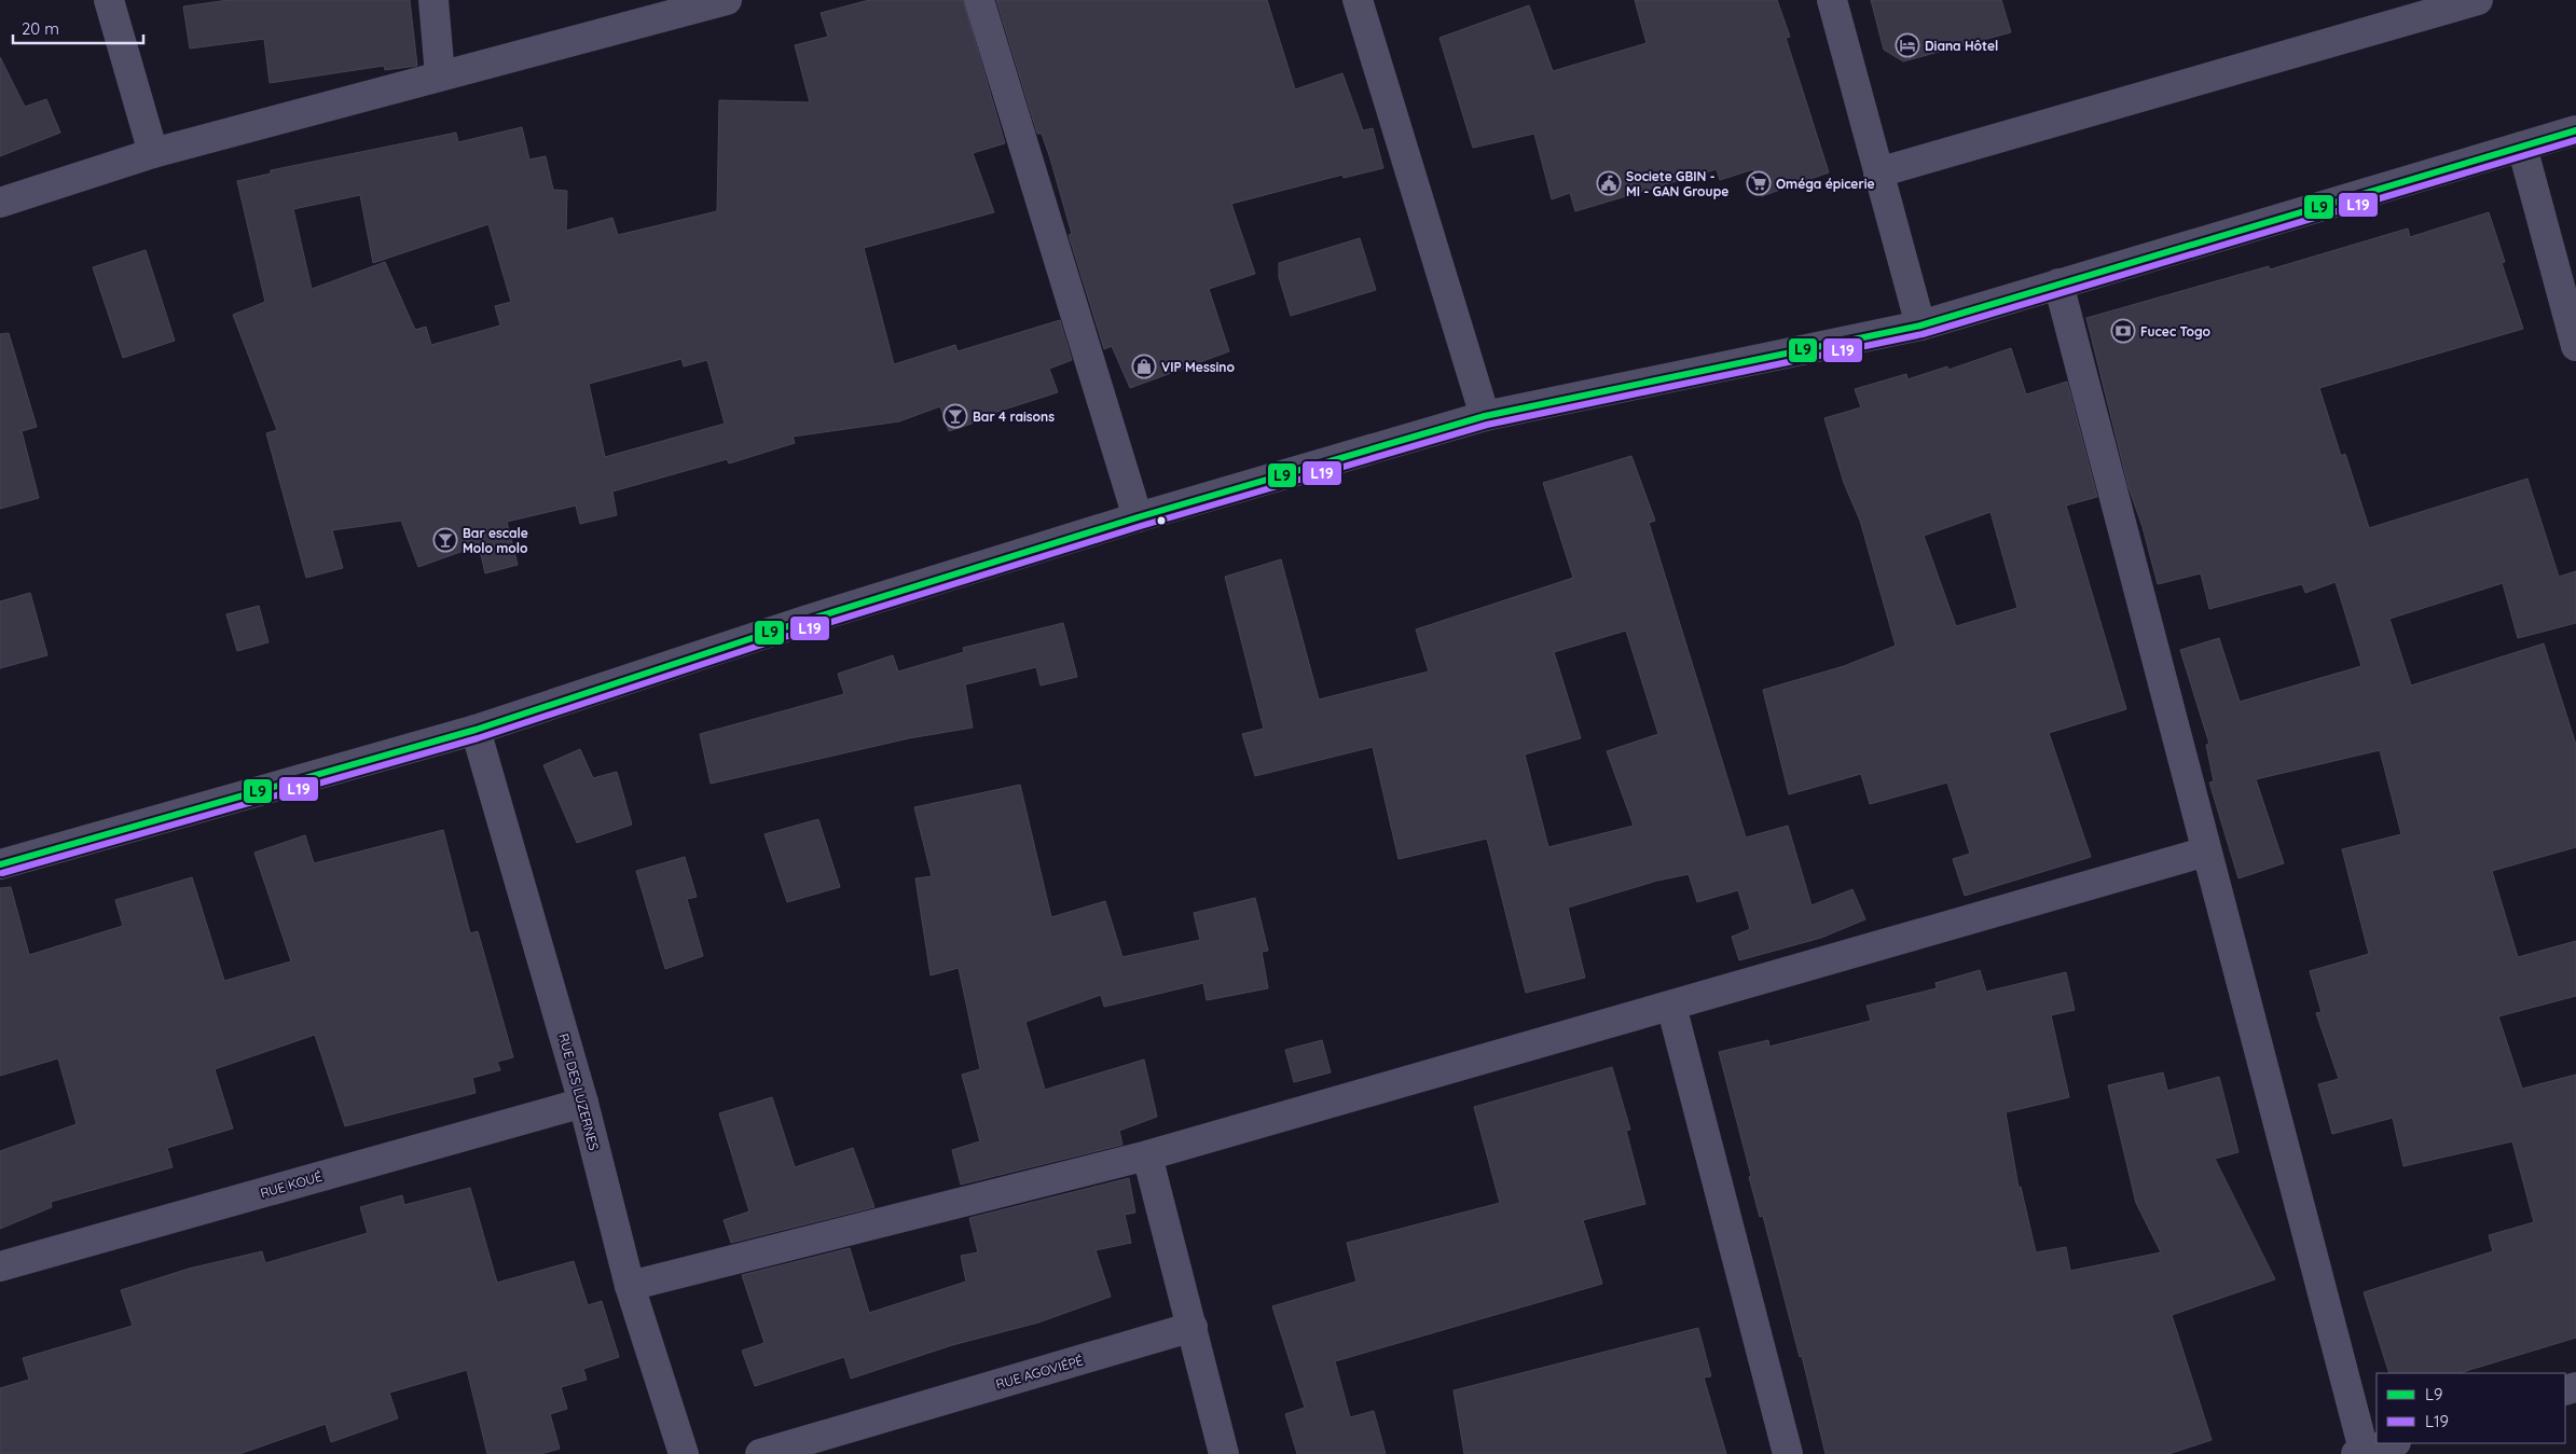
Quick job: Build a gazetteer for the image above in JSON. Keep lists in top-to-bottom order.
{
  "streets": {
    "street": ["RUE DES LUZERNES", "RUE KOUÉ", "RUE AGOVIÉPÉ"]
  },
  "crossings": [
    ["RUE DES LUZERNES", "RUE KOUÉ"]
  ],
  "places": {
    "hotel": ["Diana Hôtel"],
    "public building": ["Societe GBIN - MI - GAN Groupe"],
    "supermarket": ["Oméga épicerie"],
    "bank": ["Fucec Togo"],
    "shop": ["VIP Messino"],
    "bar": ["Bar 4 raisons", "Bar escale Molo molo"]
  },
  "lines": ["transit line L9", "transit line L19"],
  "legend": ["L9", "L19"],
  "scale_bar": "20 m"
}
